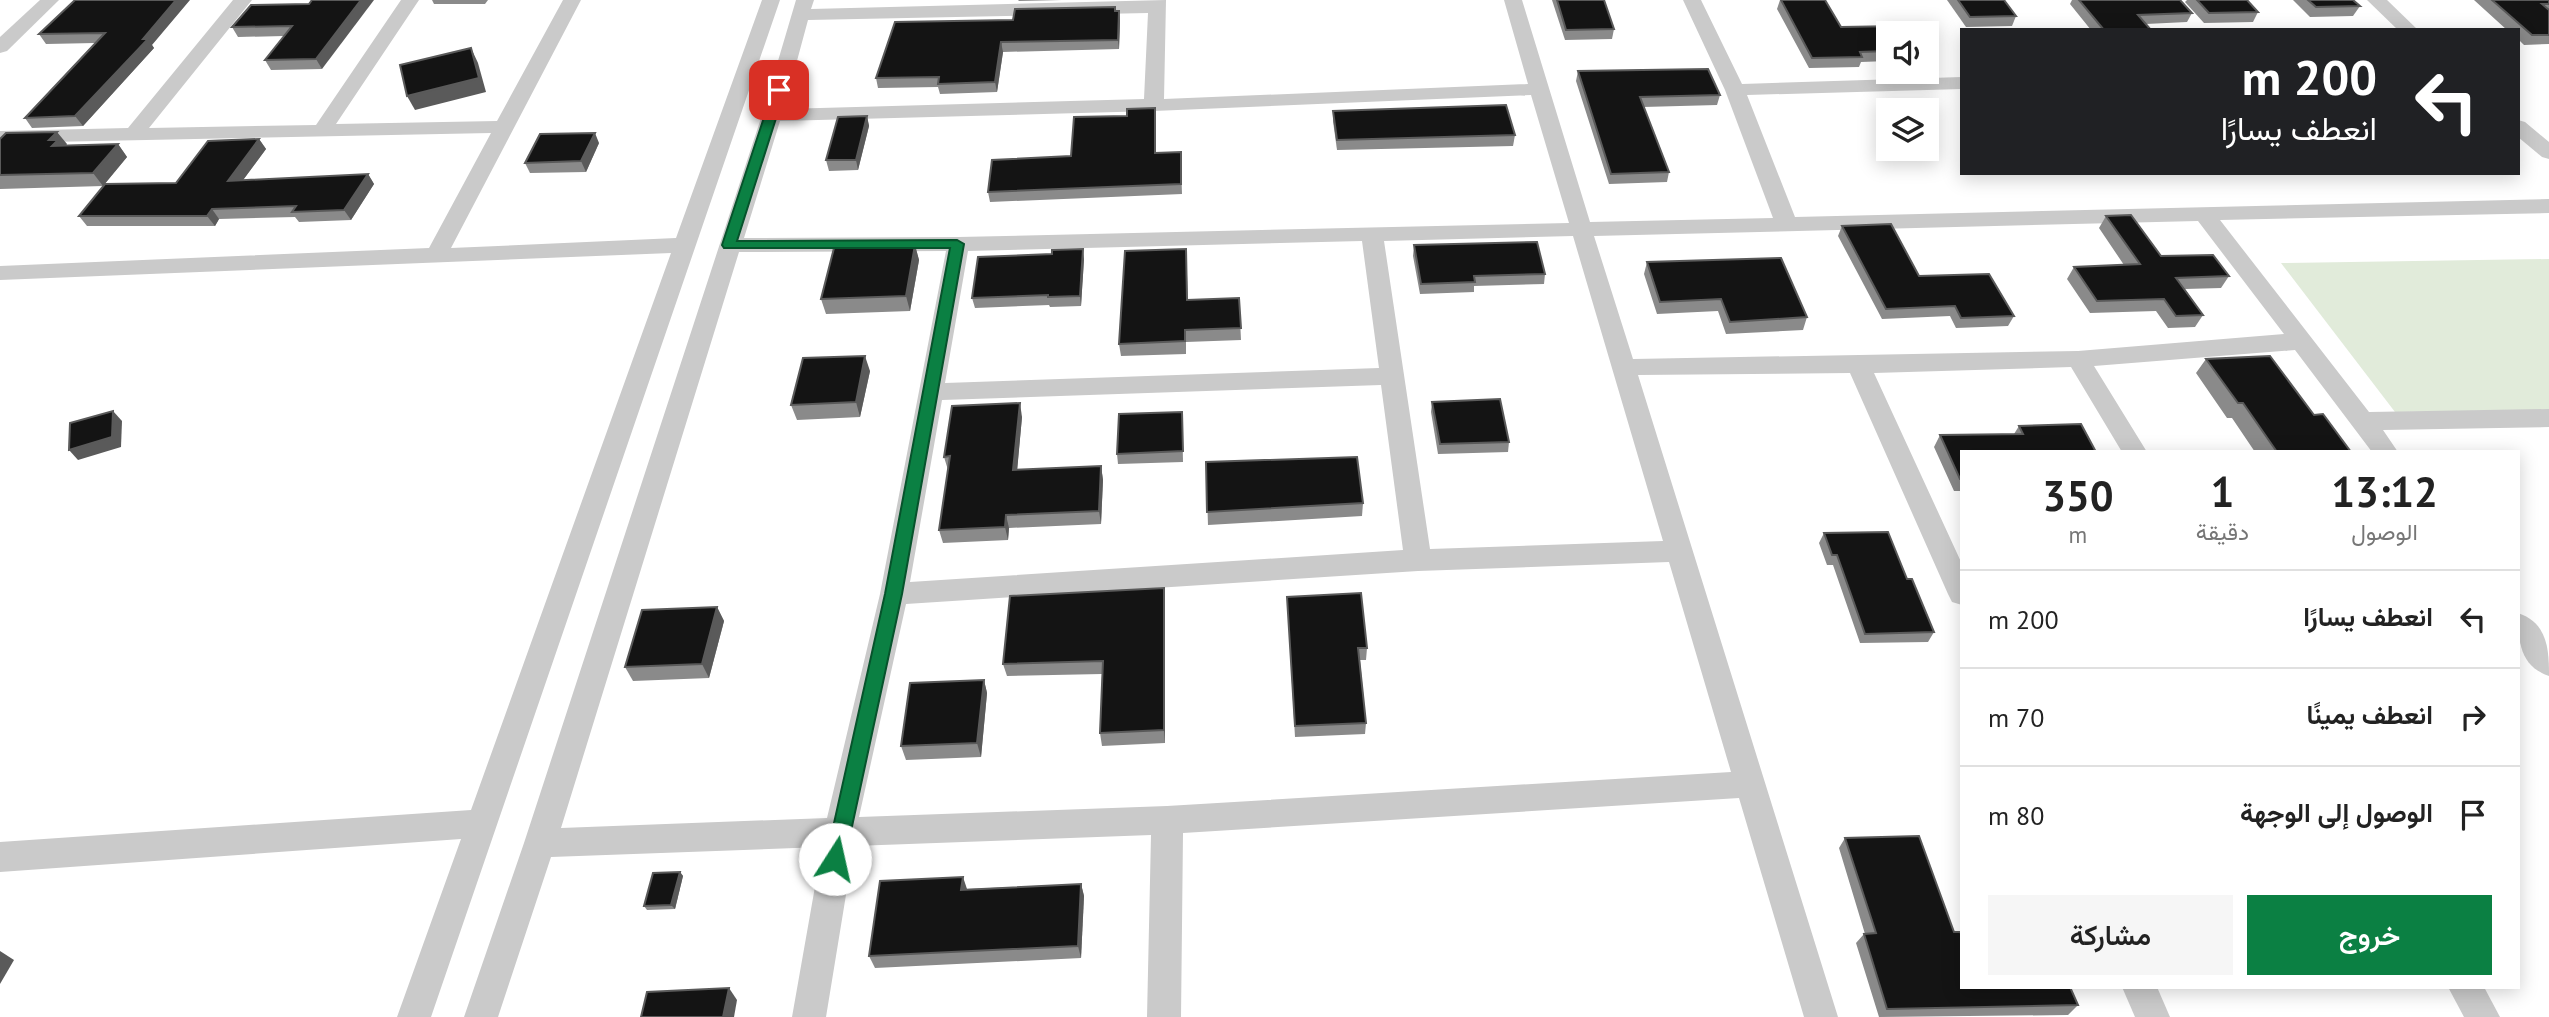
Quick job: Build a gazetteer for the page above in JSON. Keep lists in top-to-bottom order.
{
  "page": {
    "turn": ["200 m", "انعطف يسارًا"],
    "eta": [
      "13:12",
      "الوصول",
      "1",
      "دقيقة",
      "350",
      "m"
    ],
    "list": [
      {
        "name": "انعطف يسارًا",
        "value": "200 m"
      },
      {
        "name": "انعطف يمينًا",
        "value": "70 m"
      },
      {
        "name": "الوصول إلى الوجهة",
        "value": "80 m"
      }
    ],
    "buttons": ["خروج", "مشاركة"]
  }
}
